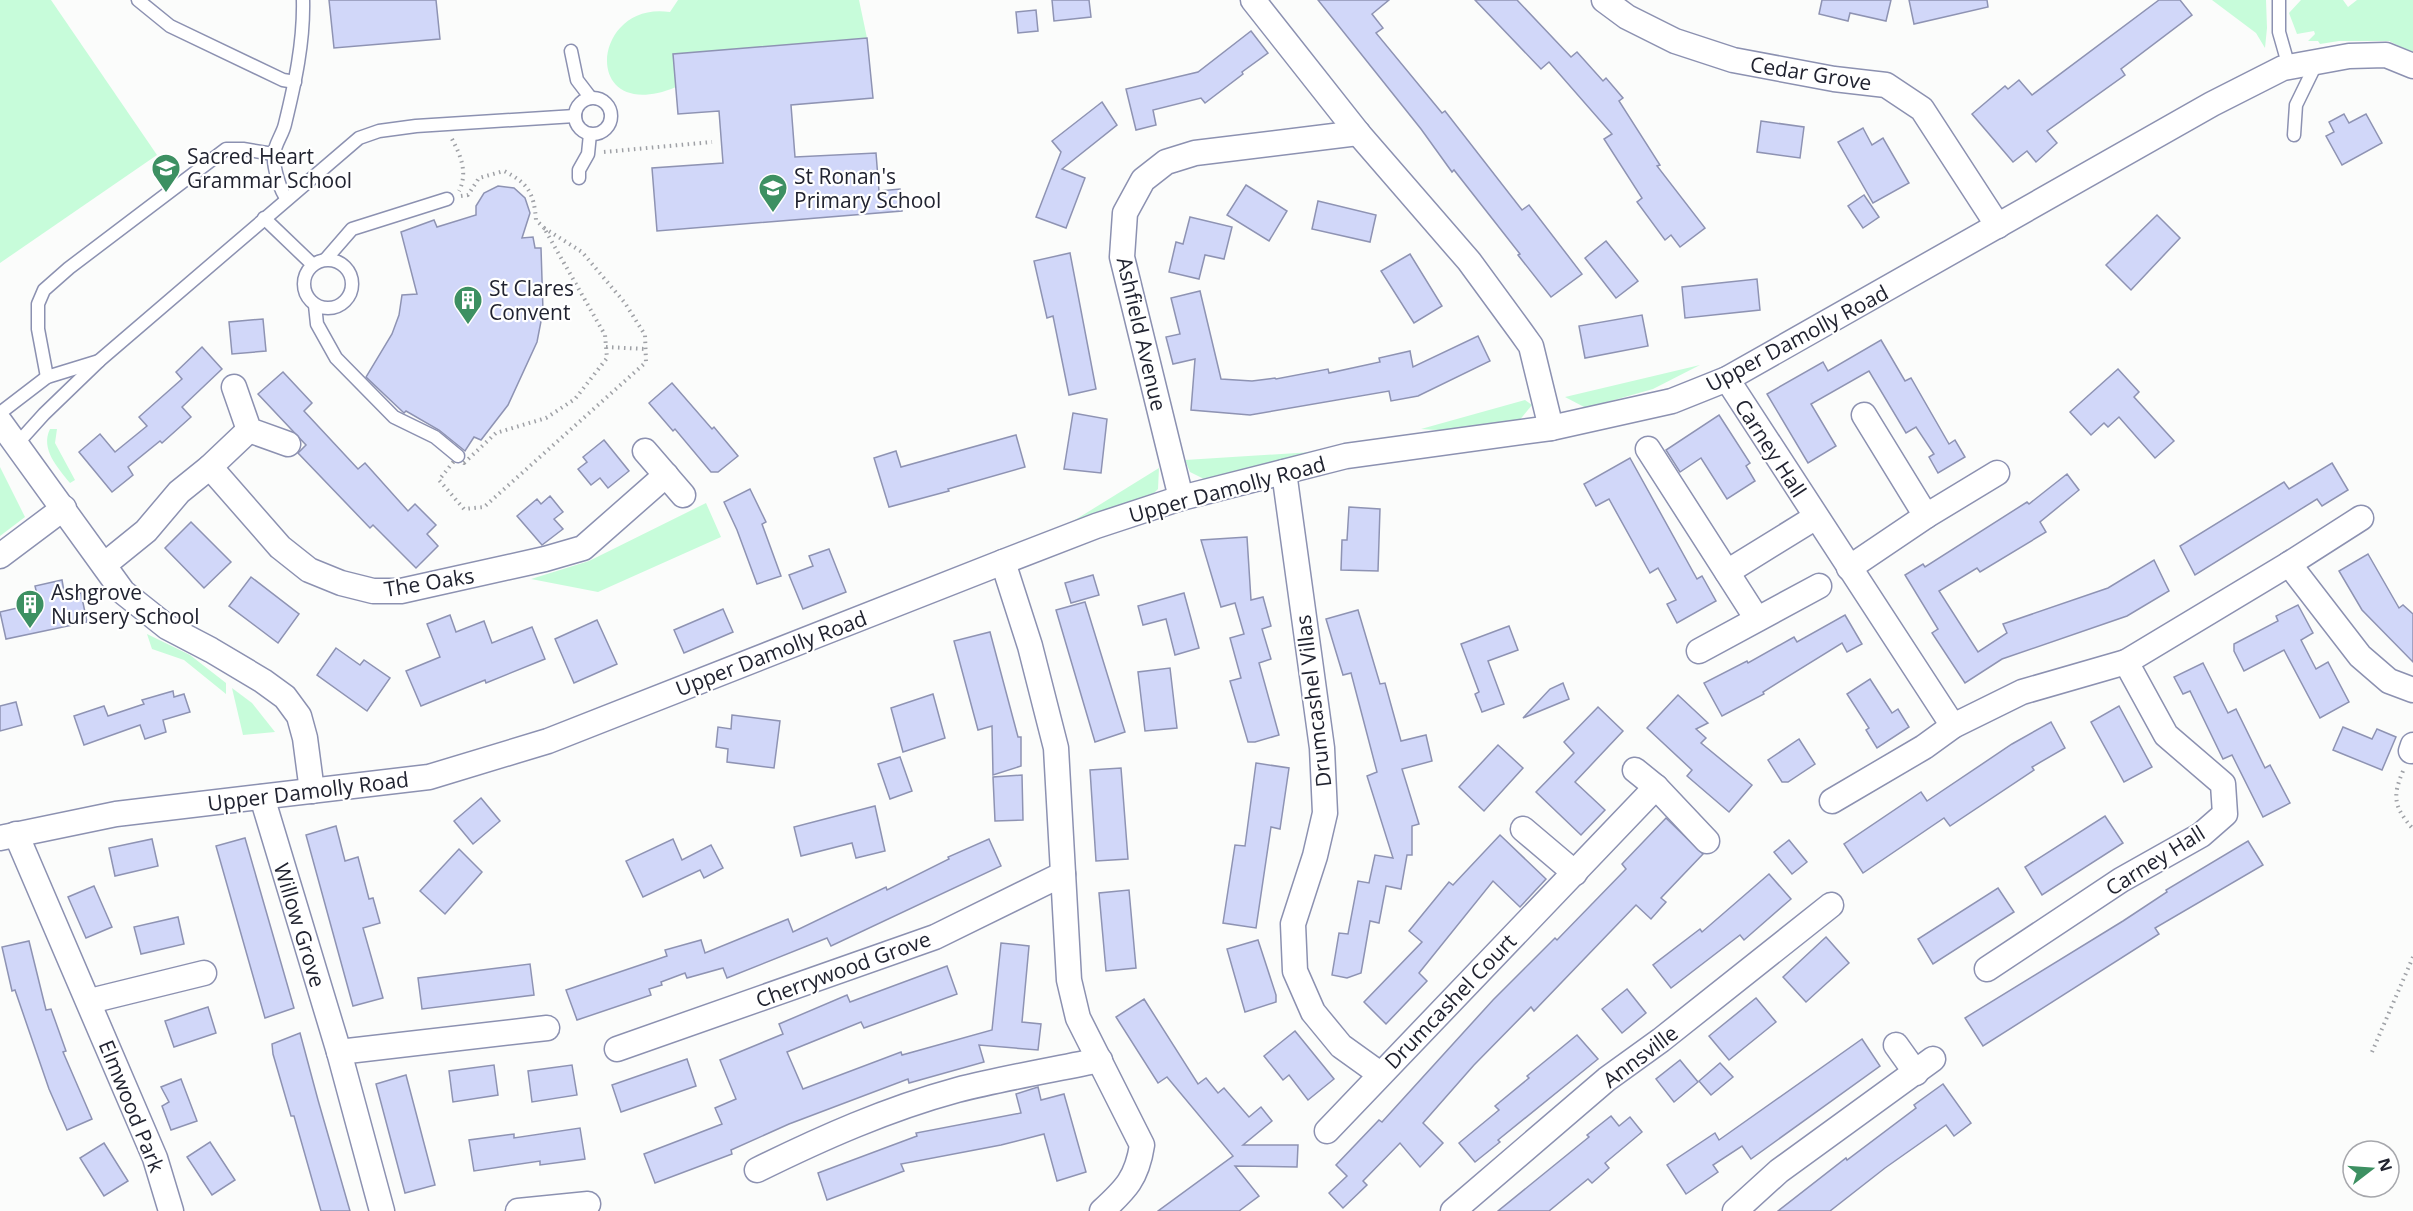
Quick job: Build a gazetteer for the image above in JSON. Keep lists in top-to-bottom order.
{
  "streets": {
    "street": [
      "Cedar Grove",
      "Ashfield Avenue",
      "Upper Damolly Road",
      "Carney Hall",
      "The Oaks",
      "Drumcashel Villas",
      "Willow Grove",
      "Cherrywood Grove",
      "Drumcashel Court",
      "Annsville",
      "Elmwood Park"
    ]
  },
  "crossings": [
    ["Cedar Grove", "Upper Damolly Road"],
    ["Ashfield Avenue", "Upper Damolly Road"],
    ["Upper Damolly Road", "Carney Hall"],
    ["Upper Damolly Road", "Drumcashel Villas"],
    ["Upper Damolly Road", "Willow Grove"],
    ["Upper Damolly Road", "Elmwood Park"],
    ["Drumcashel Villas", "Drumcashel Court"]
  ],
  "places": {
    "school or university": ["Sacred Heart Grammar School", "St Ronan's Primary School"],
    "building": ["St Clares Convent", "Ashgrove Nursery School"]
  },
  "north": "right"
}
